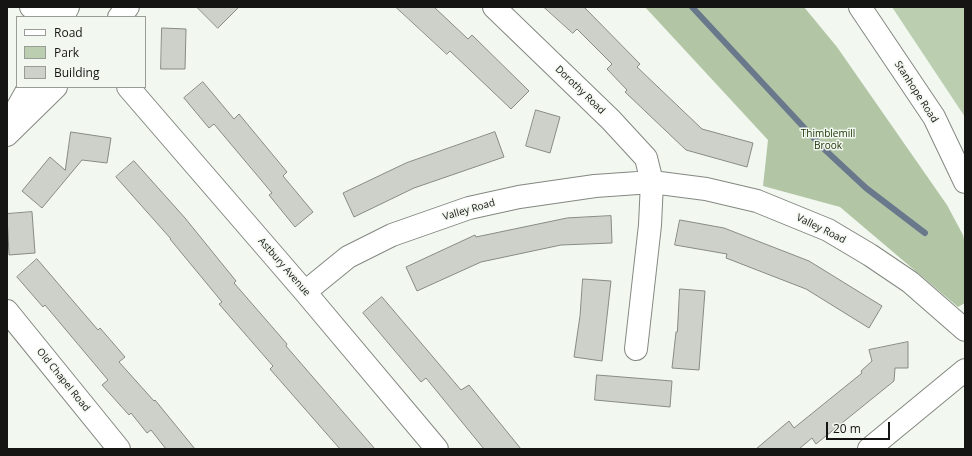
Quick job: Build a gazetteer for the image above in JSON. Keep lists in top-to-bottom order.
{
  "streets": {
    "street": [
      "Dorothy Road",
      "Stanhope Road",
      "Valley Road",
      "Astbury Avenue",
      "Old Chapel Road"
    ]
  },
  "crossings": [
    ["Dorothy Road", "Valley Road"],
    ["Valley Road", "Astbury Avenue"]
  ],
  "parks": ["Thimblemill Brook"],
  "legend": ["Road", "Park", "Building"],
  "scale_bar": "20 m"
}
